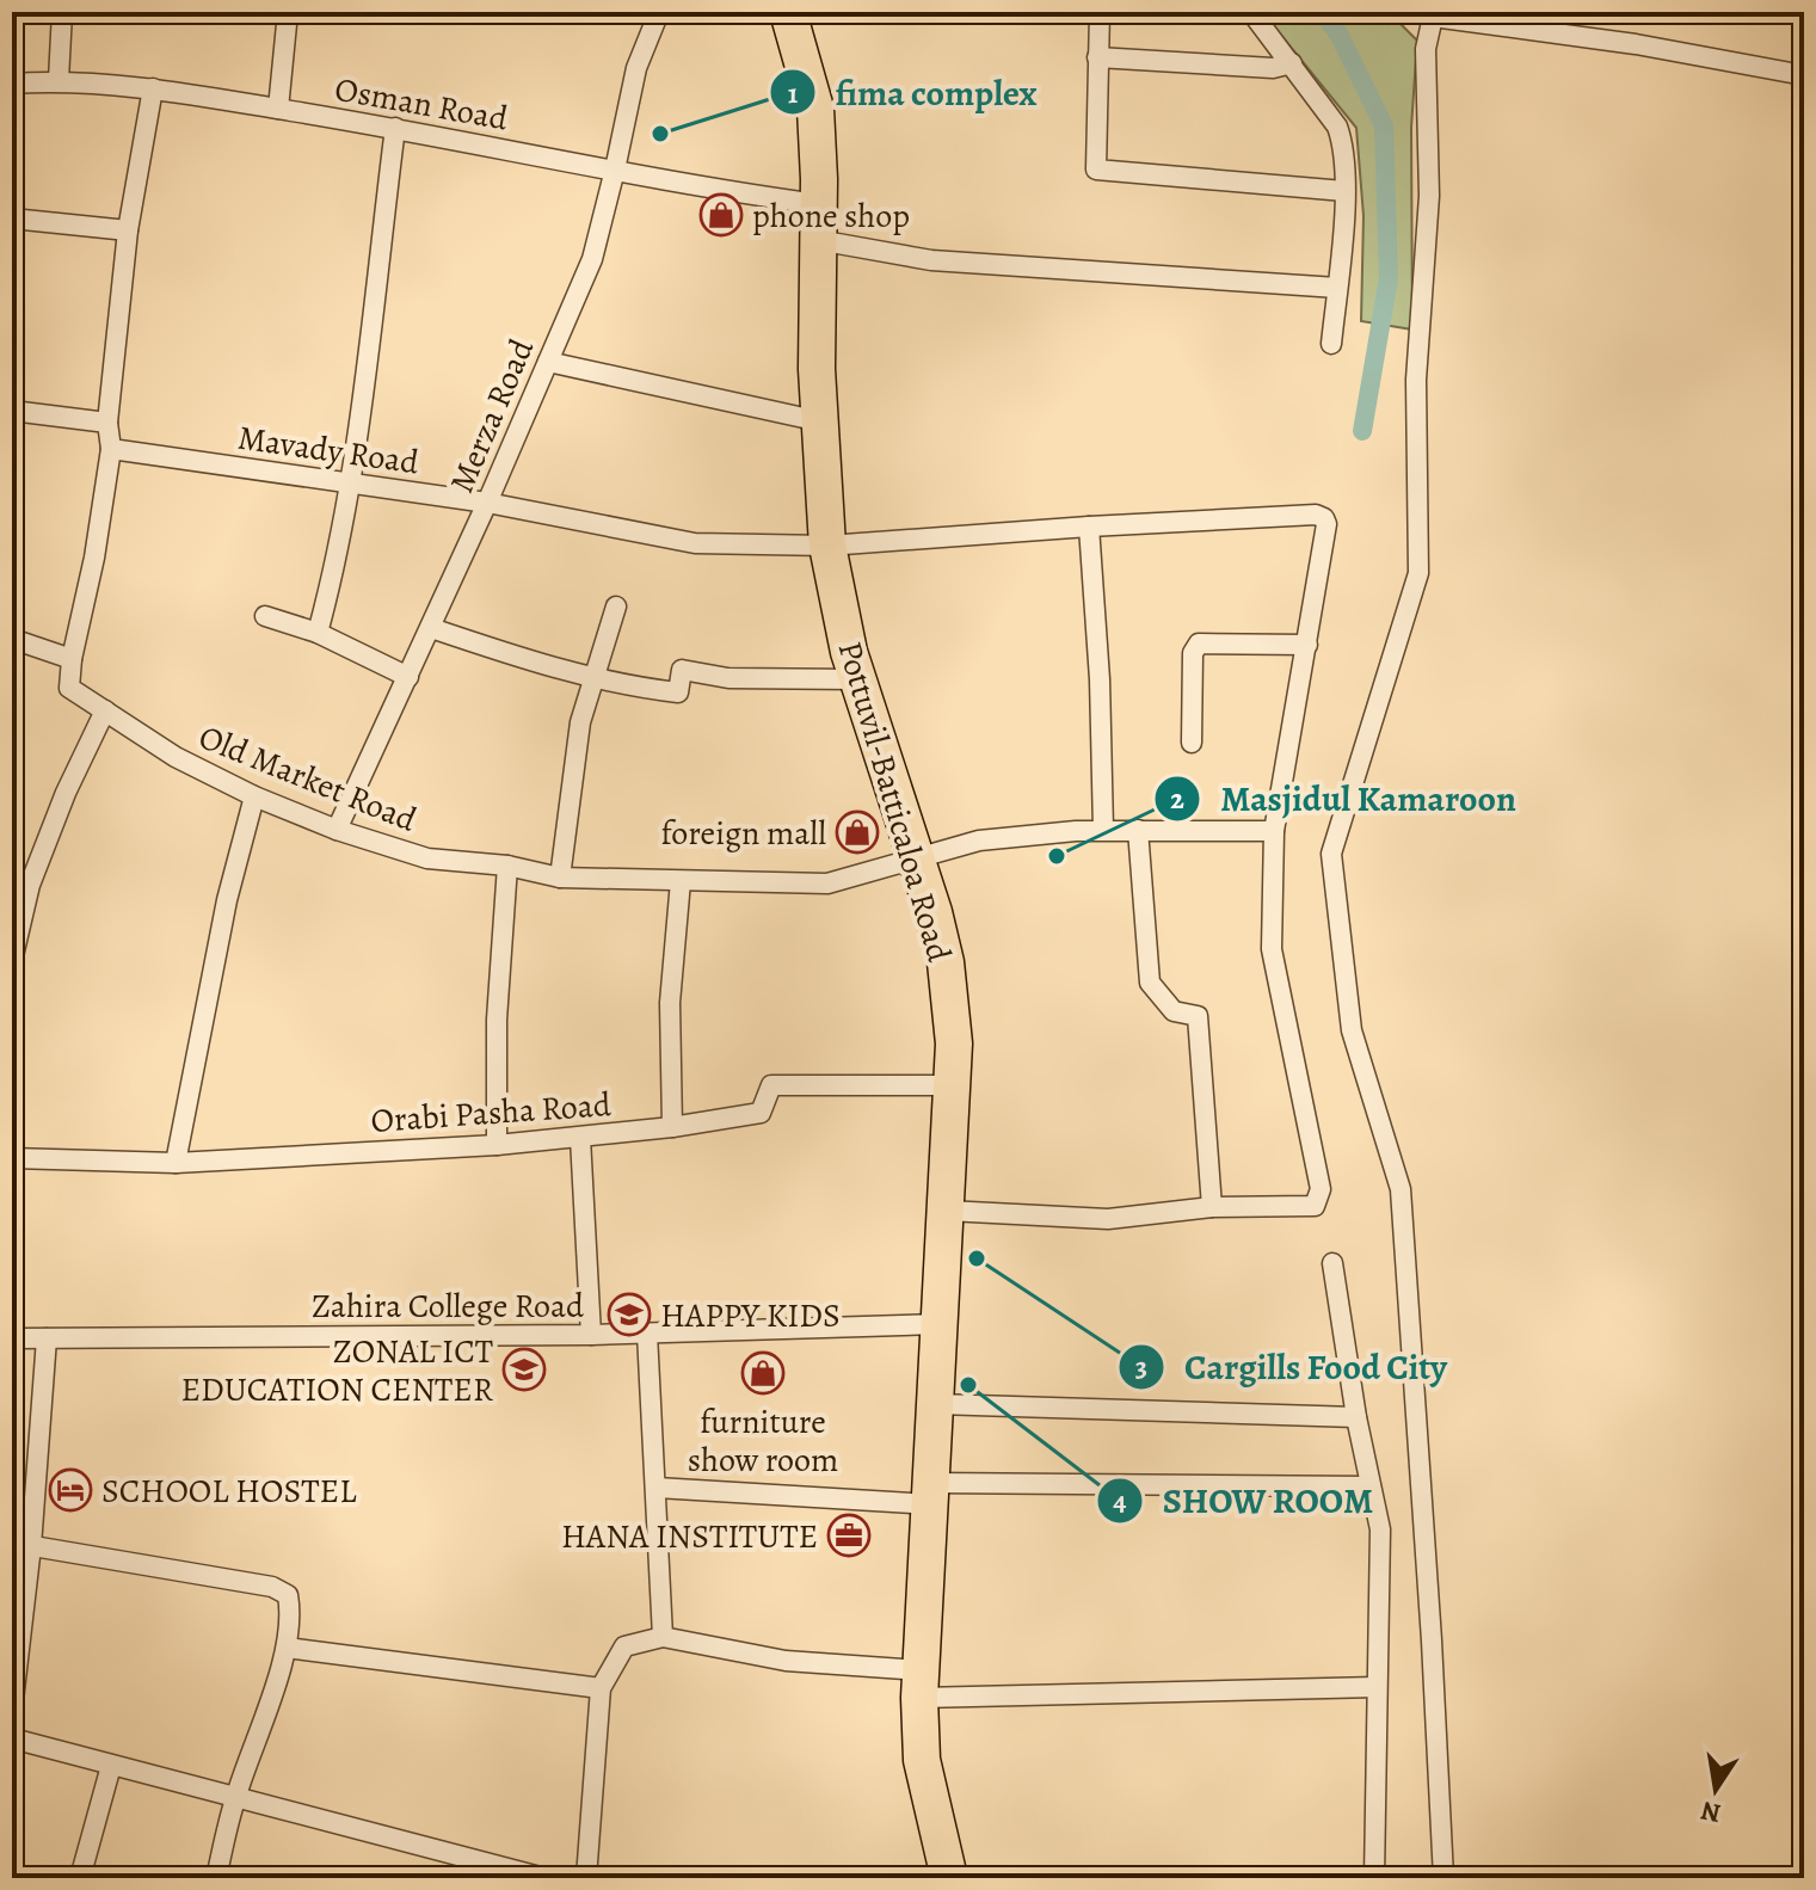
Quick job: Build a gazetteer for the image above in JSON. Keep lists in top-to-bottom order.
{
  "streets": {
    "highway": ["Pottuvil-Batticaloa Road"],
    "street": [
      "Osman Road",
      "Merza Road",
      "Mavady Road",
      "Old Market Road",
      "Orabi Pasha Road",
      "Zahira College Road"
    ]
  },
  "crossings": [
    ["Osman Road", "Merza Road"],
    ["Osman Road", "Pottuvil-Batticaloa Road"],
    ["Merza Road", "Mavady Road"],
    ["Merza Road", "Old Market Road"],
    ["Mavady Road", "Pottuvil-Batticaloa Road"],
    ["Old Market Road", "Pottuvil-Batticaloa Road"],
    ["Pottuvil-Batticaloa Road", "Orabi Pasha Road"],
    ["Pottuvil-Batticaloa Road", "Zahira College Road"]
  ],
  "places": {
    "other": [
      "fima complex",
      "Masjidul Kamaroon",
      "Cargills Food City",
      "SHOW ROOM"
    ],
    "shop": ["phone shop", "foreign mall", "furniture show room"],
    "school or university": ["HAPPY KIDS", "ZONAL ICT EDUCATION CENTER"],
    "hotel": ["SCHOOL HOSTEL"],
    "office": ["HANA INSTITUTE"]
  },
  "north": "bottom"
}
